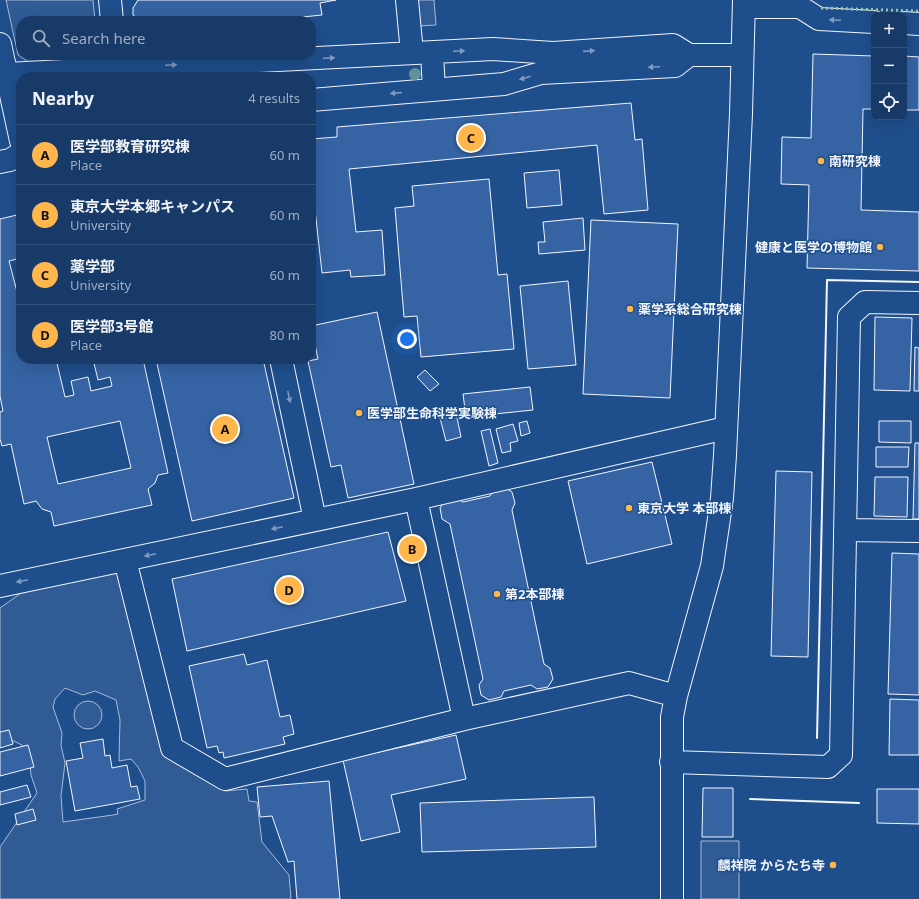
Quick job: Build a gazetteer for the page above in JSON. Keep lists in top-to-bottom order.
{
  "places": [
    "南研究棟",
    "健康と医学の博物館",
    "薬学系総合研究棟",
    "医学部生命科学実験棟",
    "東京大学 本部棟",
    "第2本部棟",
    "麟祥院 からたち寺"
  ],
  "page": {
    "map_buttons": ["+", "−"],
    "search": "Search here",
    "heading": ["Nearby", "4 results"],
    "pins": [
      "C",
      "A",
      "B",
      "D"
    ],
    "list": [
      {
        "mark": "A",
        "name": "医学部教育研究棟",
        "note": "Place",
        "value": "60 m"
      },
      {
        "mark": "B",
        "name": "東京大学本郷キャンパス",
        "note": "University",
        "value": "60 m"
      },
      {
        "mark": "C",
        "name": "薬学部",
        "note": "University",
        "value": "60 m"
      },
      {
        "mark": "D",
        "name": "医学部3号館",
        "note": "Place",
        "value": "80 m"
      }
    ]
  }
}
